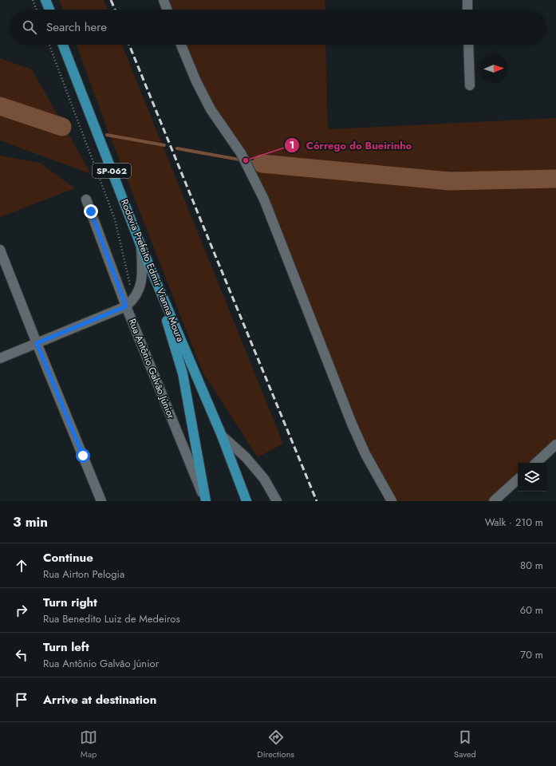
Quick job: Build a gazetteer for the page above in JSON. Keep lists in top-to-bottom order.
{
  "streets": {
    "main road": ["SP-062", "Rodovia Prefeito Edmir Vianna Moura"],
    "street": ["Rua Antônio Galvão Júnior"]
  },
  "places": ["Córrego do Bueirinho"],
  "north": "right",
  "page": {
    "search": "Search here",
    "heading": ["3 min", "Walk · 210 m"],
    "list": [
      ["Continue", "Rua Airton Pelogia", "80 m"],
      ["Turn right", "Rua Benedito Luiz de Medeiros", "60 m"],
      ["Turn left", "Rua Antônio Galvão Júnior", "70 m"],
      "Arrive at destination"
    ],
    "nav": ["Map", "Directions", "Saved"]
  }
}
